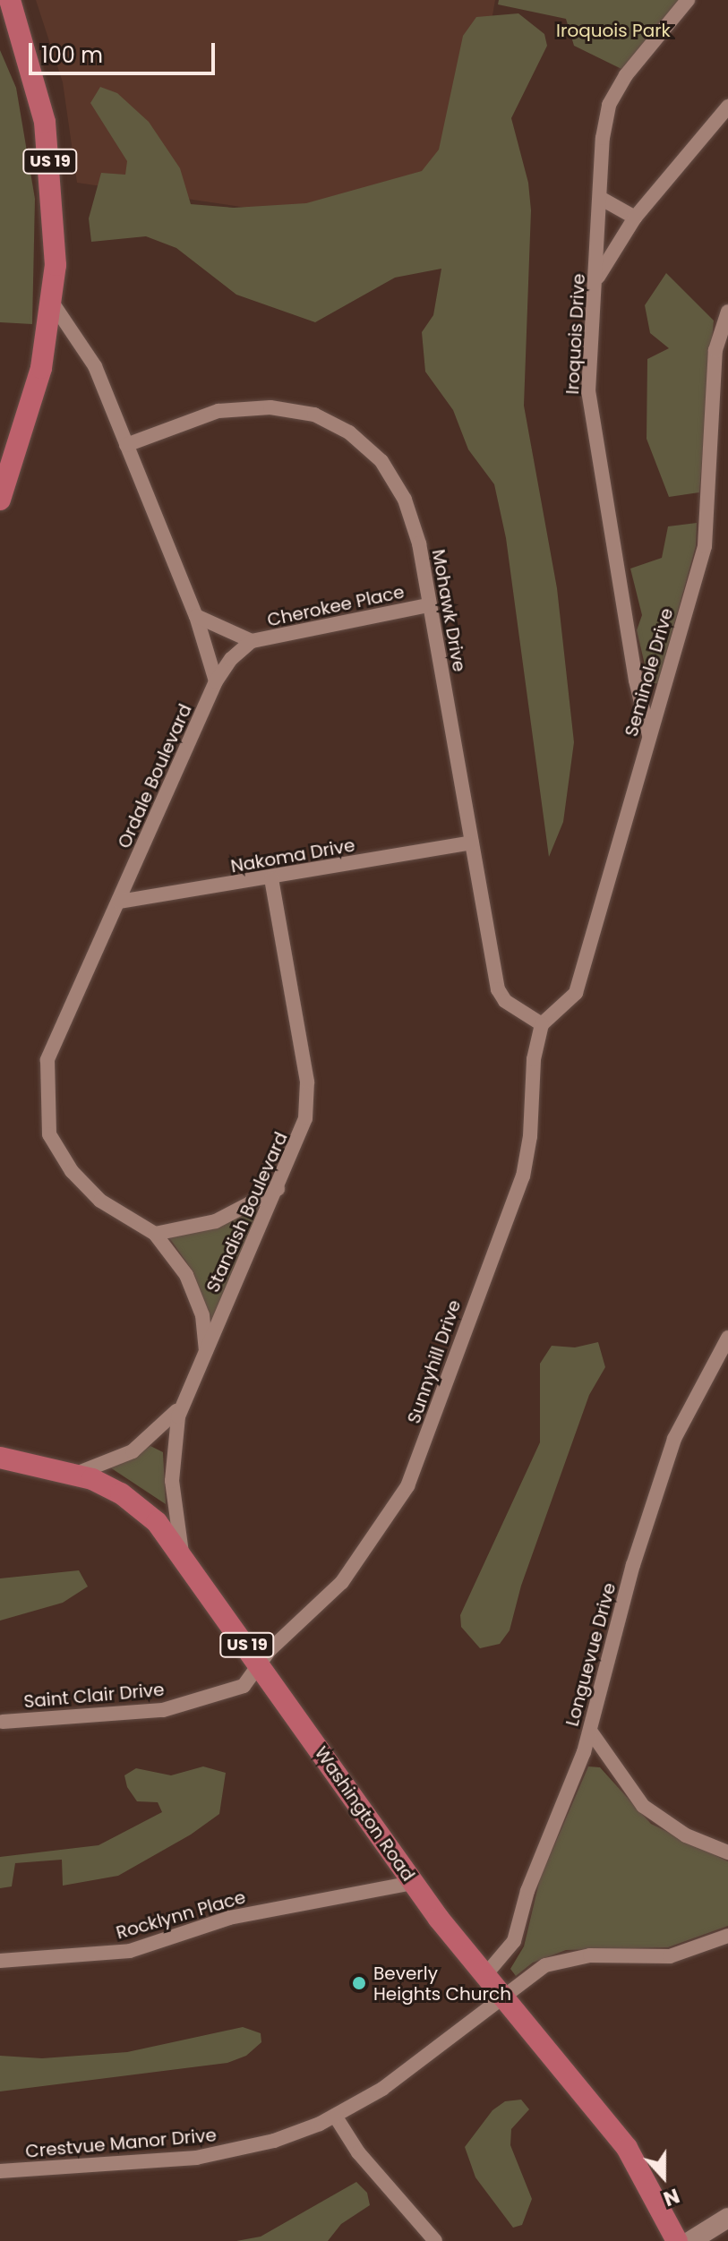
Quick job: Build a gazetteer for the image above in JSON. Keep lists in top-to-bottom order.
{
  "streets": {
    "main road": ["US 19", "Washington Road"],
    "street": [
      "Iroquois Drive",
      "Cherokee Place",
      "Mohawk Drive",
      "Seminole Drive",
      "Ordale Boulevard",
      "Nakoma Drive",
      "Standish Boulevard",
      "Sunnyhill Drive",
      "Longuevue Drive",
      "Saint Clair Drive",
      "Rocklynn Place",
      "Crestvue Manor Drive"
    ]
  },
  "crossings": [
    ["Iroquois Drive", "Seminole Drive"],
    ["Cherokee Place", "Mohawk Drive"],
    ["Cherokee Place", "Ordale Boulevard"],
    ["Mohawk Drive", "Seminole Drive"],
    ["Mohawk Drive", "Nakoma Drive"],
    ["Mohawk Drive", "Sunnyhill Drive"],
    ["Seminole Drive", "Sunnyhill Drive"],
    ["Ordale Boulevard", "Nakoma Drive"],
    ["Ordale Boulevard", "Standish Boulevard"],
    ["Nakoma Drive", "Standish Boulevard"],
    ["Standish Boulevard", "Washington Road"],
    ["Sunnyhill Drive", "Saint Clair Drive"],
    ["Sunnyhill Drive", "Washington Road"],
    ["Longuevue Drive", "Washington Road"],
    ["Saint Clair Drive", "Washington Road"],
    ["Washington Road", "Rocklynn Place"],
    ["Washington Road", "Crestvue Manor Drive"]
  ],
  "parks": ["Iroquois Park"],
  "places": ["Beverly Heights Church"],
  "scale_bar": "100 m",
  "north": "bottom"
}
